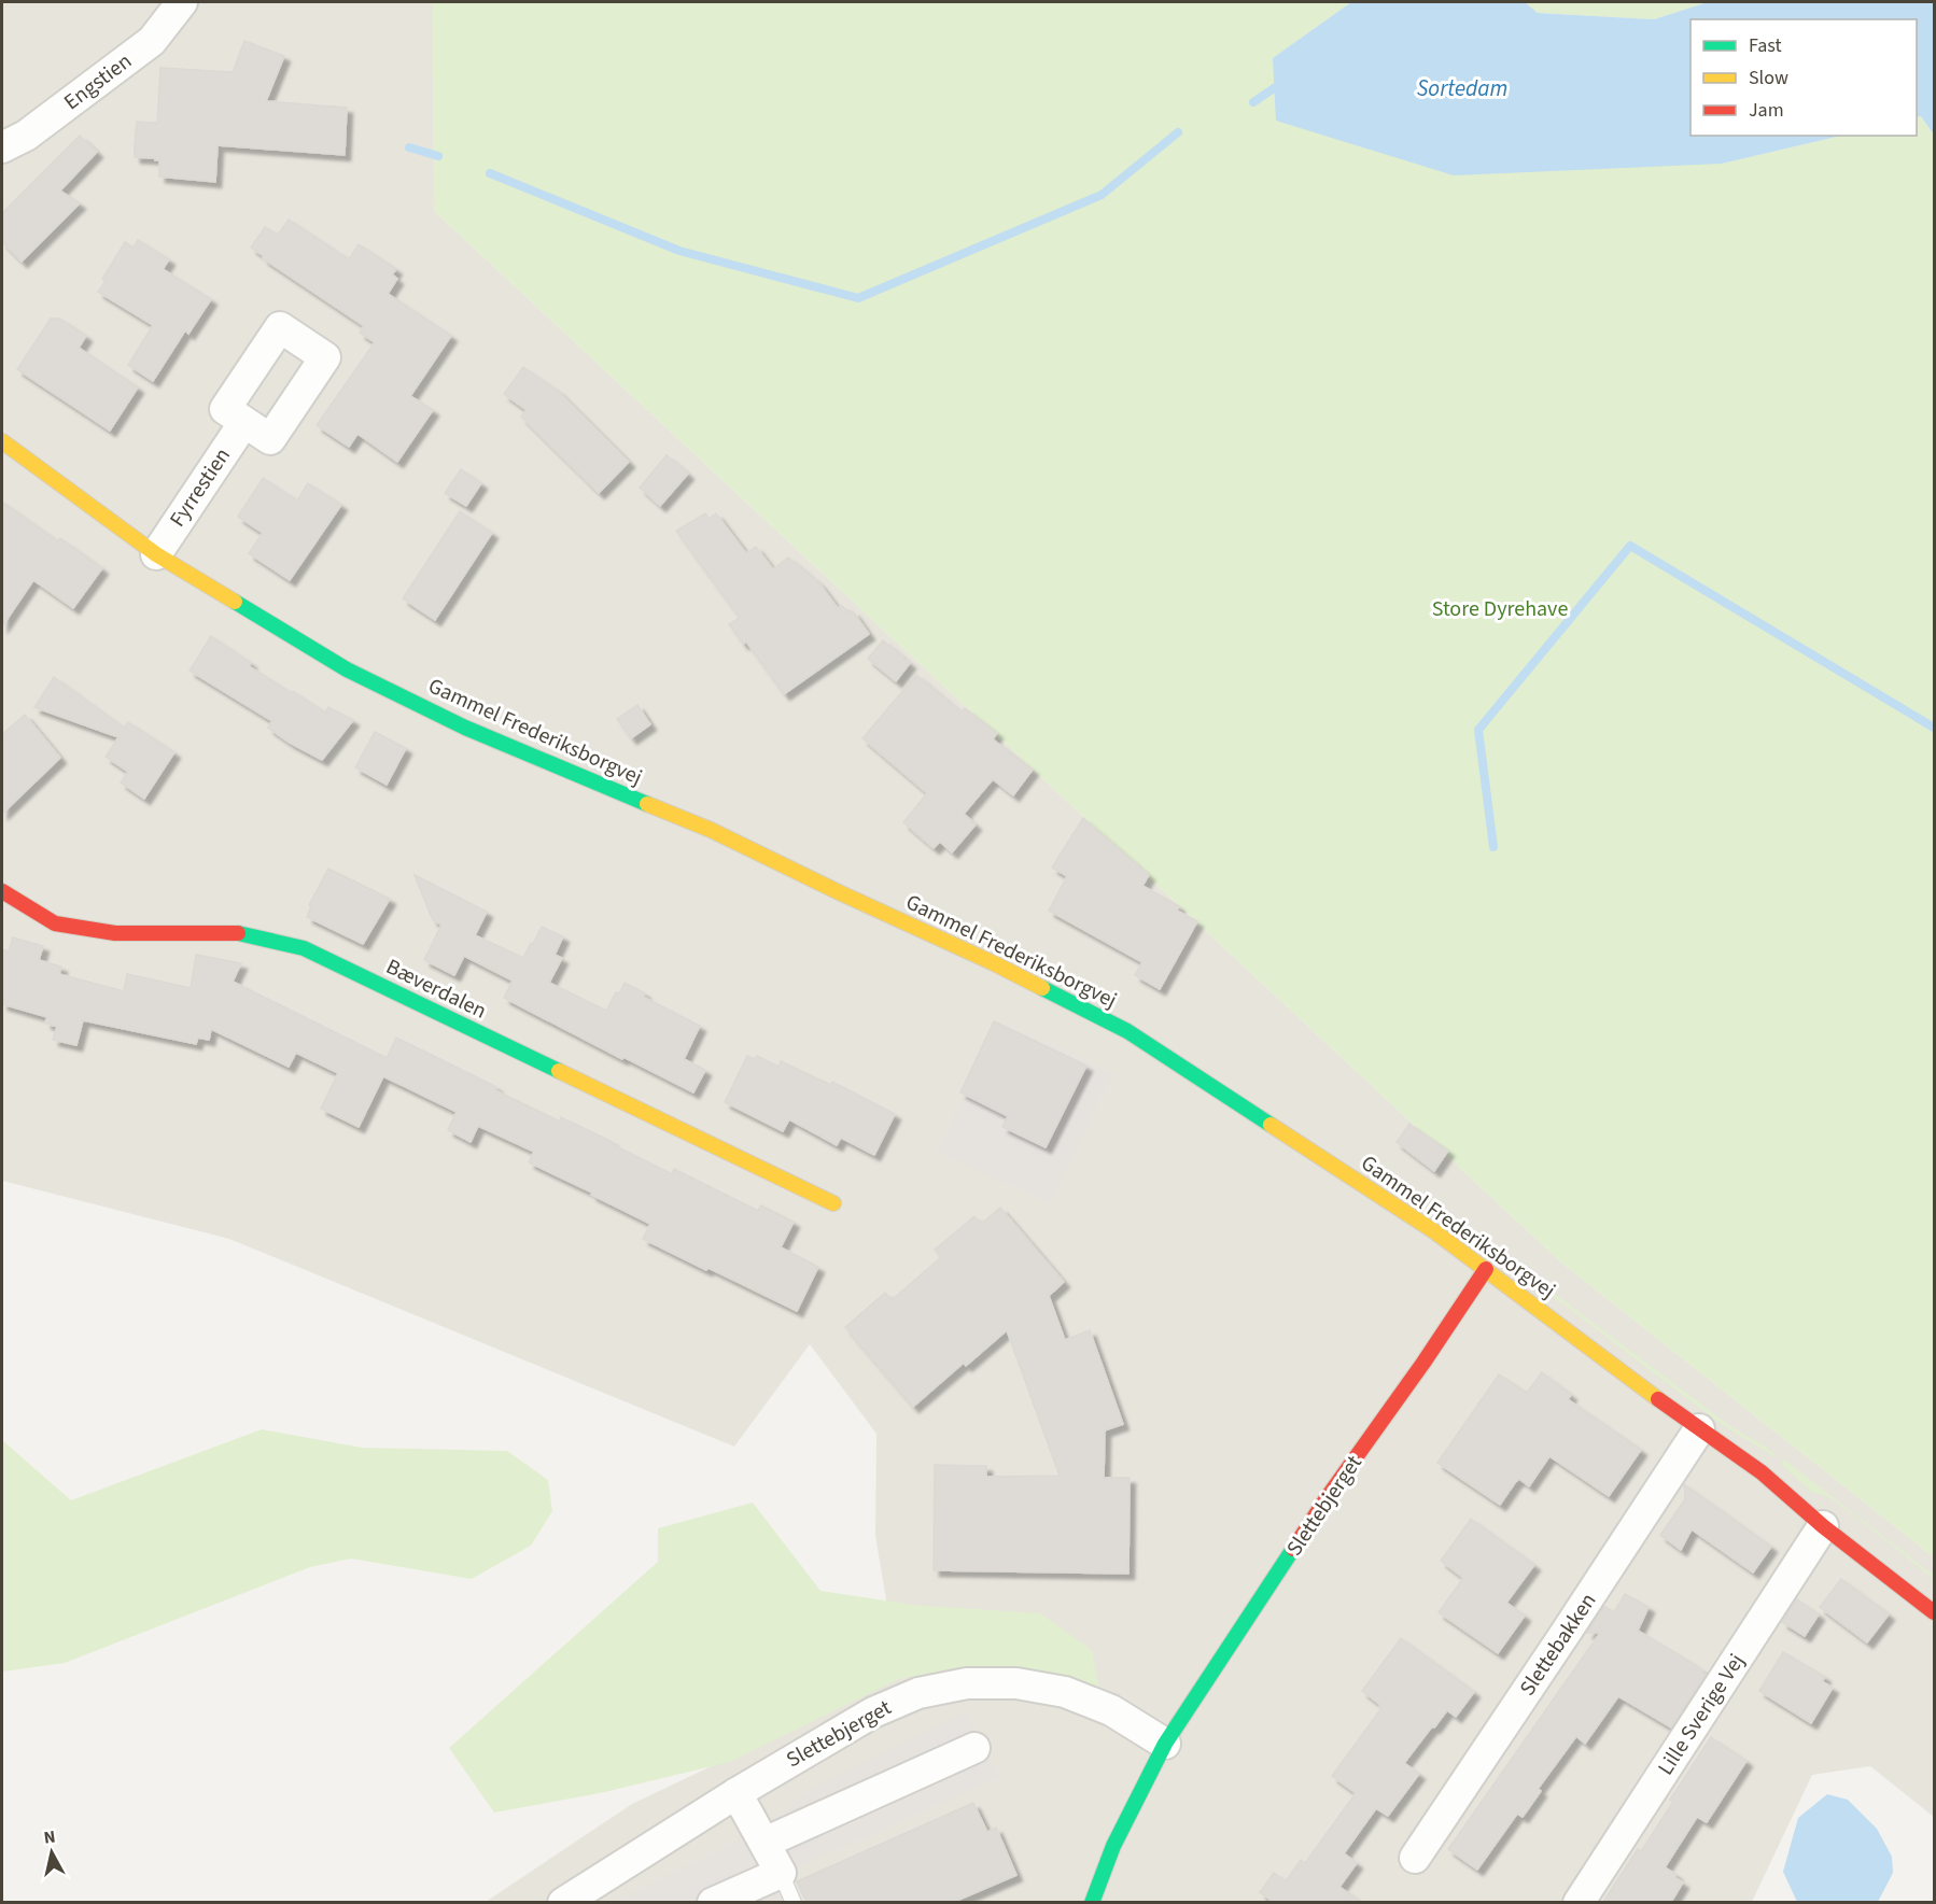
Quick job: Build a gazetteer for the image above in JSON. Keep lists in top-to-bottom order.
{
  "streets": {
    "street": [
      "Engstien",
      "Fyrrestien",
      "Gammel Frederiksborgvej",
      "Bæverdalen",
      "Slettebjerget",
      "Slettebakken",
      "Lille Sverige Vej"
    ]
  },
  "crossings": [
    ["Fyrrestien", "Gammel Frederiksborgvej"],
    ["Gammel Frederiksborgvej", "Slettebjerget"],
    ["Gammel Frederiksborgvej", "Slettebakken"],
    ["Gammel Frederiksborgvej", "Lille Sverige Vej"]
  ],
  "water": ["Sortedam"],
  "parks": ["Store Dyrehave"],
  "legend": ["Fast", "Slow", "Jam"],
  "north": "top"
}
